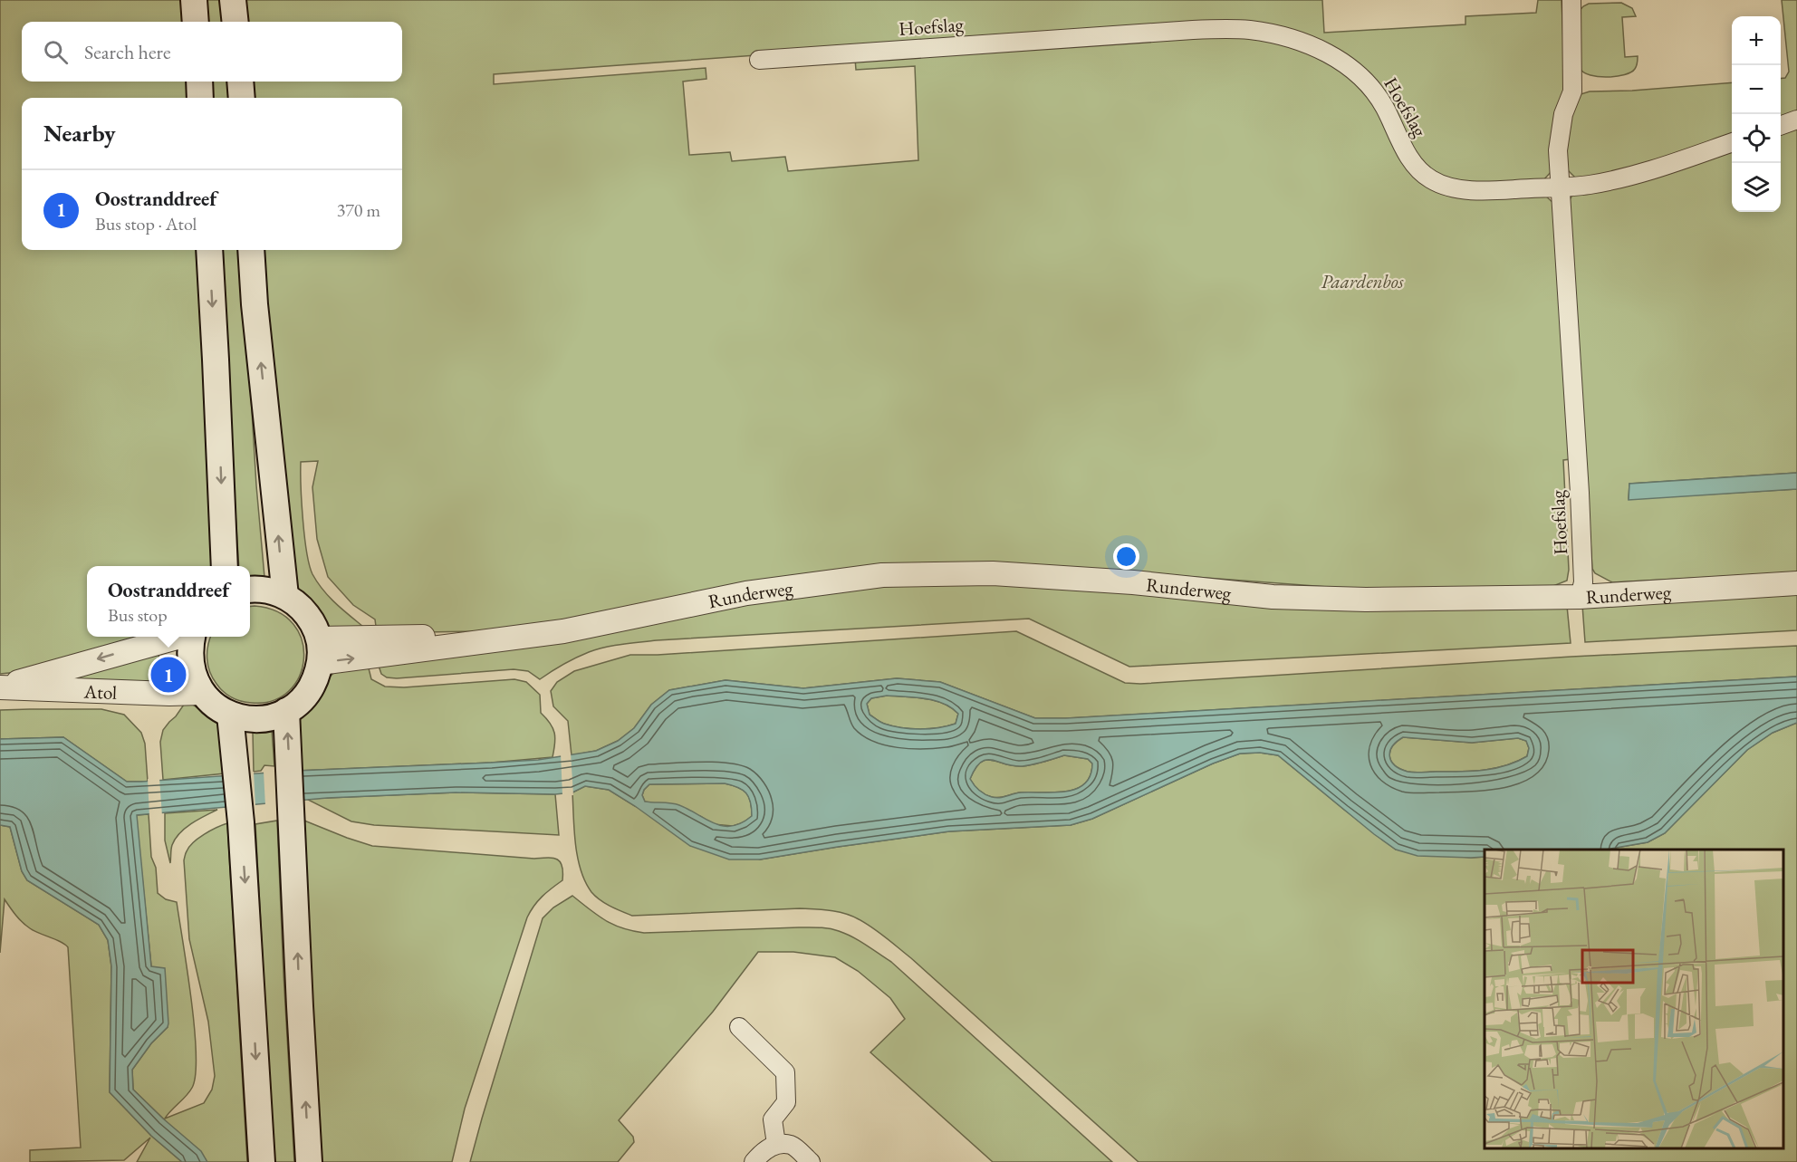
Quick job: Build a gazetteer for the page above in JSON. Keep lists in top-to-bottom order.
{
  "streets": {
    "street": ["Hoefslag", "Runderweg", "Atol"]
  },
  "crossings": [
    ["Hoefslag", "Runderweg"]
  ],
  "parks": ["Paardenbos"],
  "page": {
    "map_buttons": ["+", "−"],
    "search": "Search here",
    "heading": "Nearby",
    "list": [
      {
        "mark": "1",
        "name": "Oostranddreef",
        "note": "Bus stop · Atol",
        "value": "370 m"
      }
    ],
    "popup": ["Oostranddreef", "Bus stop"],
    "pins": "1"
  }
}
